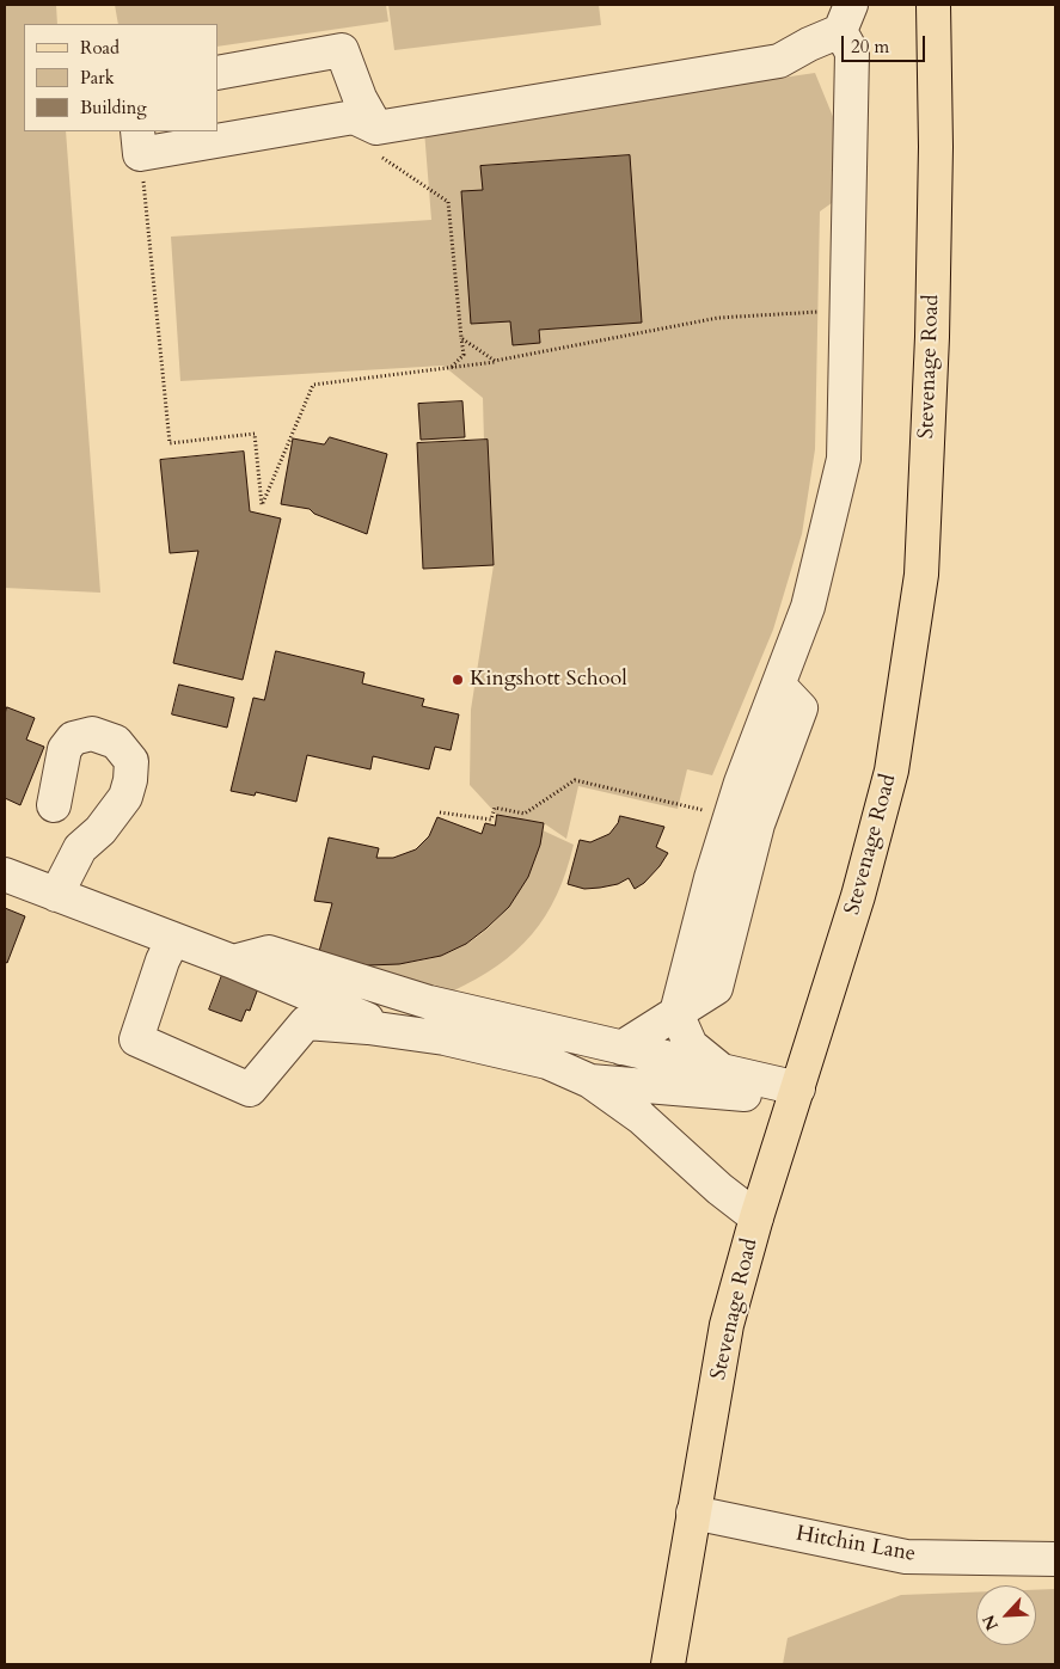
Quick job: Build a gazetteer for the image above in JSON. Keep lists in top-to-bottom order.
{
  "streets": {
    "main road": ["Stevenage Road"],
    "street": ["Hitchin Lane"]
  },
  "crossings": [
    ["Stevenage Road", "Hitchin Lane"]
  ],
  "places": ["Kingshott School"],
  "legend": ["Road", "Park", "Building"],
  "scale_bar": "20 m",
  "north": "bottom left"
}
